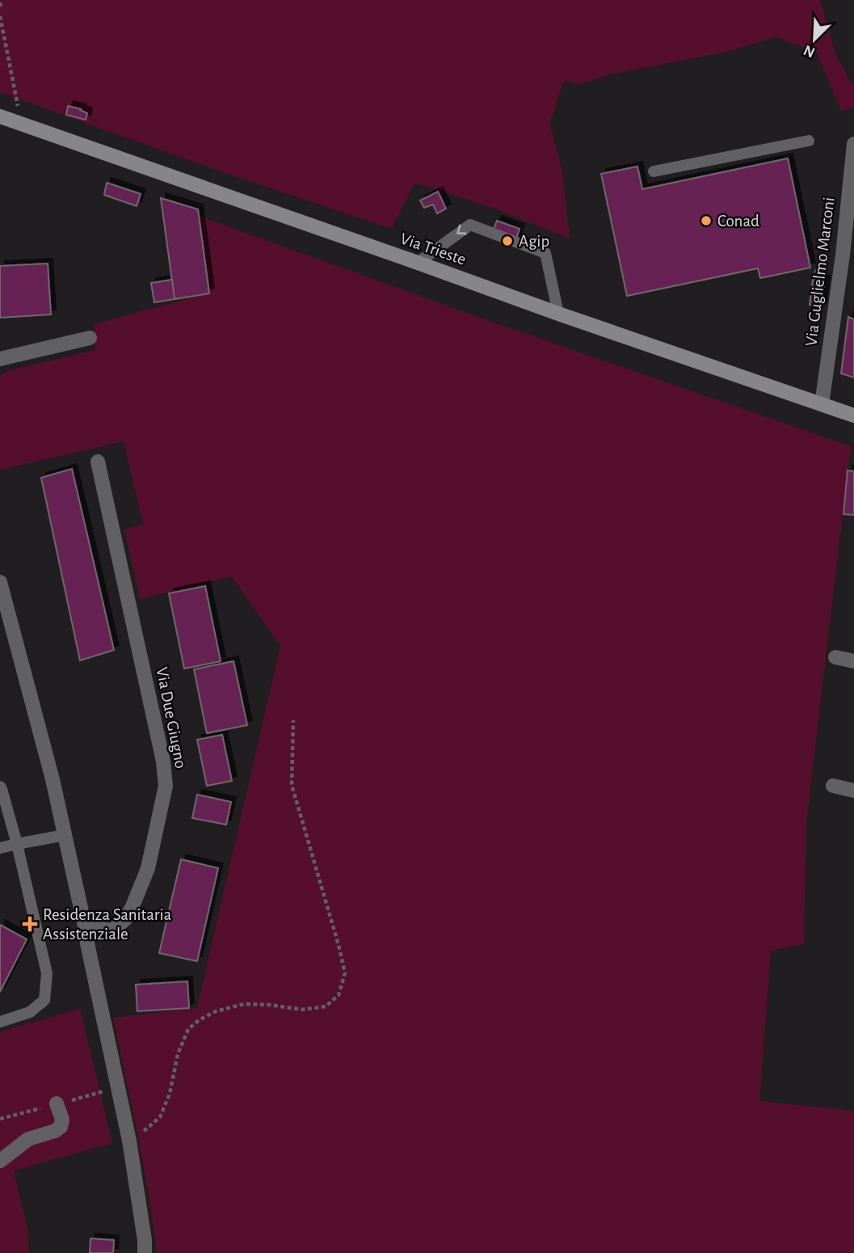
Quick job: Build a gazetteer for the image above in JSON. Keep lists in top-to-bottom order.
{
  "streets": {
    "street": ["Via Trieste", "Via Guglielmo Marconi", "Via Due Giugno"]
  },
  "crossings": [
    ["Via Trieste", "Via Guglielmo Marconi"]
  ],
  "places": {
    "other": ["Conad", "Agip"],
    "health": ["Residenza Sanitaria Assistenziale"]
  },
  "north": "bottom left"
}
